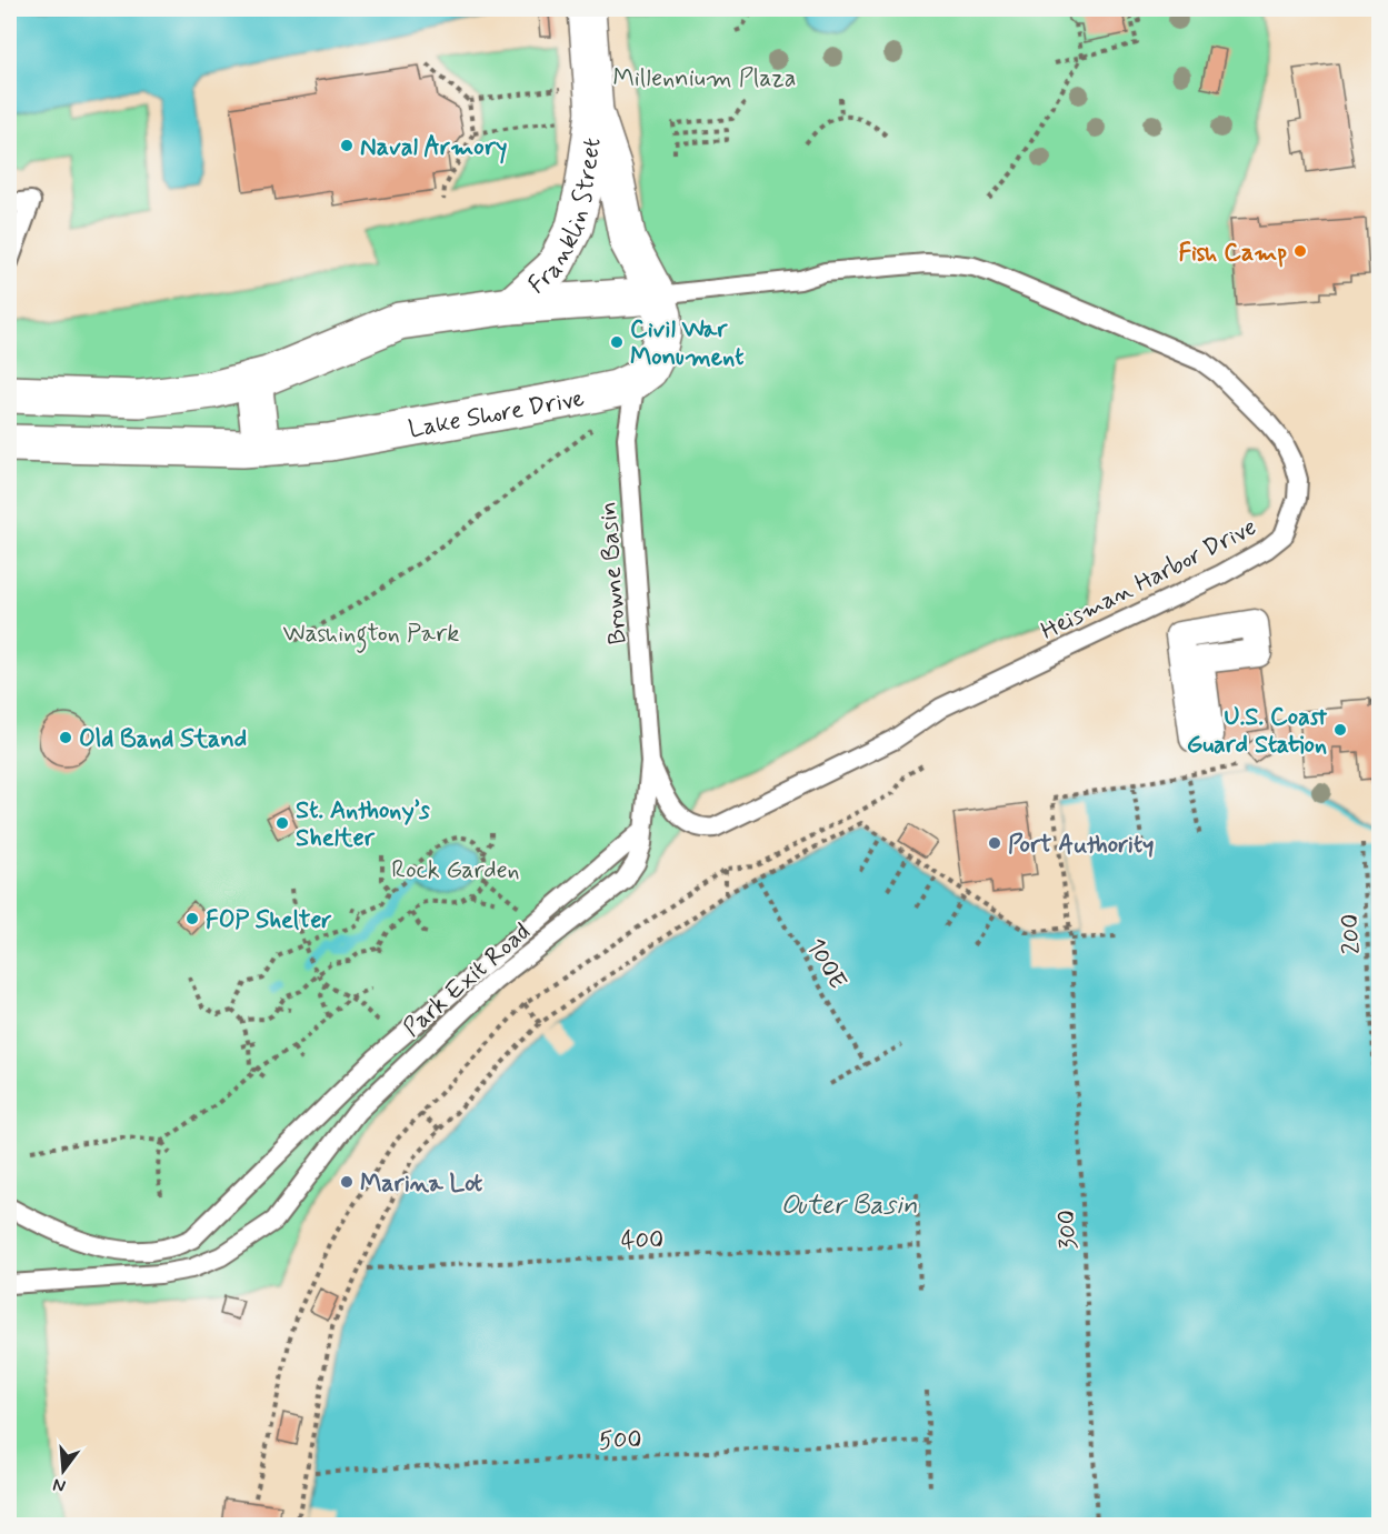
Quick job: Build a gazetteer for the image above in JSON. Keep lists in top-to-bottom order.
{
  "streets": {
    "street": ["Franklin Street", "Lake Shore Drive"],
    "lane": ["Browne Basin", "Heisman Harbor Drive", "Park Exit Road"],
    "path": [
      "200",
      "100E",
      "300",
      "400",
      "500"
    ]
  },
  "crossings": [
    ["Franklin Street", "Lake Shore Drive"],
    ["Franklin Street", "Heisman Harbor Drive"],
    ["Lake Shore Drive", "Browne Basin"],
    ["Lake Shore Drive", "Heisman Harbor Drive"],
    ["Browne Basin", "Heisman Harbor Drive"],
    ["Browne Basin", "Park Exit Road"],
    ["Heisman Harbor Drive", "Park Exit Road"]
  ],
  "water": ["Outer Basin"],
  "parks": ["Millennium Plaza", "Washington Park", "Rock Garden"],
  "places": [
    "Naval Armory",
    "Fish Camp",
    "Civil War Monument",
    "U.S. Coast Guard Station",
    "Old Band Stand",
    "St. Anthony’s Shelter",
    "Port Authority",
    "FOP Shelter",
    "Marina Lot"
  ],
  "north": "bottom"
}
